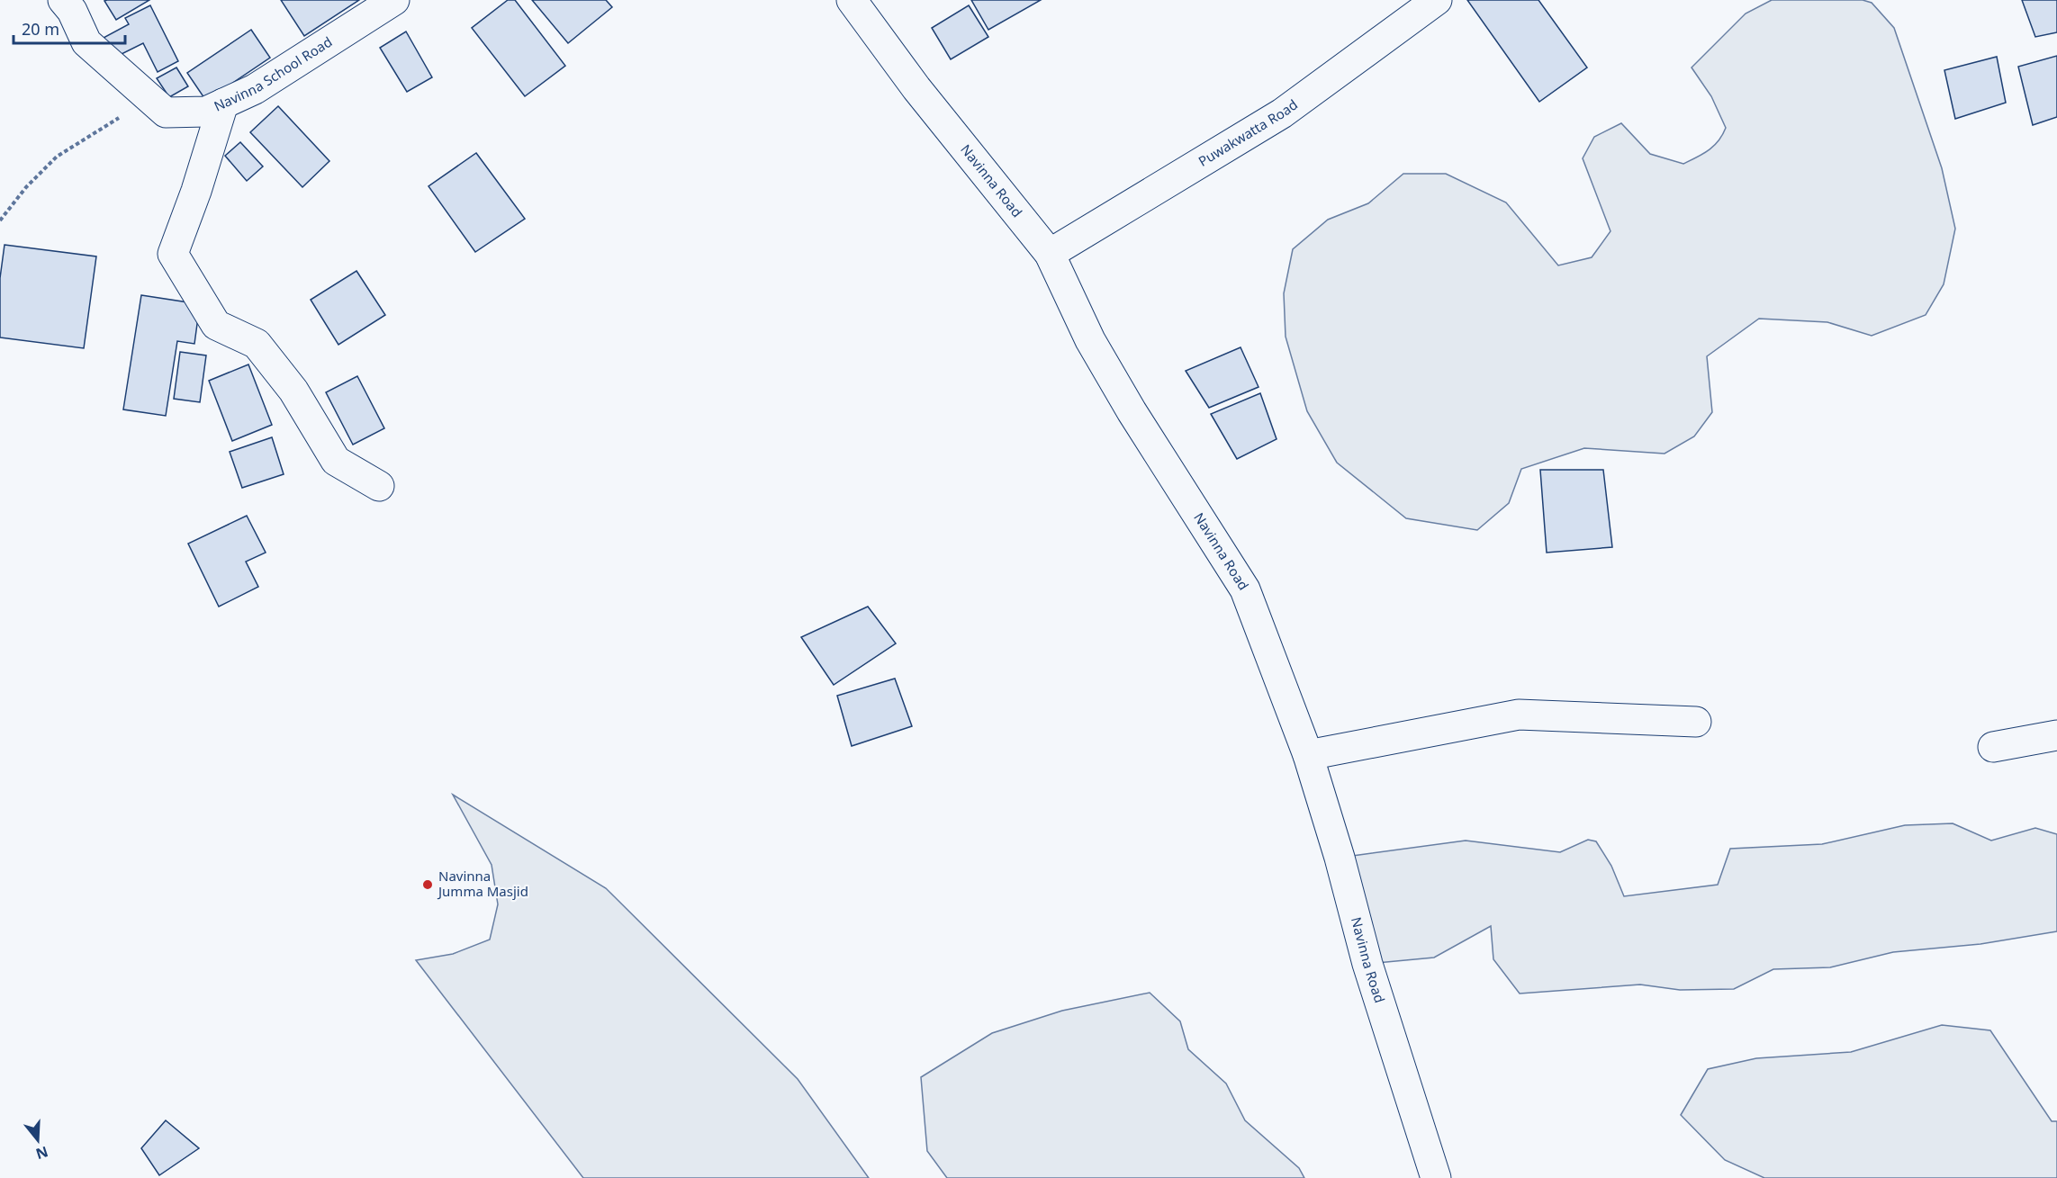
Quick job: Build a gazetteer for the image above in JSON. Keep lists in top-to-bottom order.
{
  "streets": {
    "street": ["Navinna School Road", "Puwakwatta Road", "Navinna Road"]
  },
  "crossings": [
    ["Puwakwatta Road", "Navinna Road"]
  ],
  "places": ["Navinna Jumma Masjid"],
  "scale_bar": "20 m",
  "north": "bottom"
}
